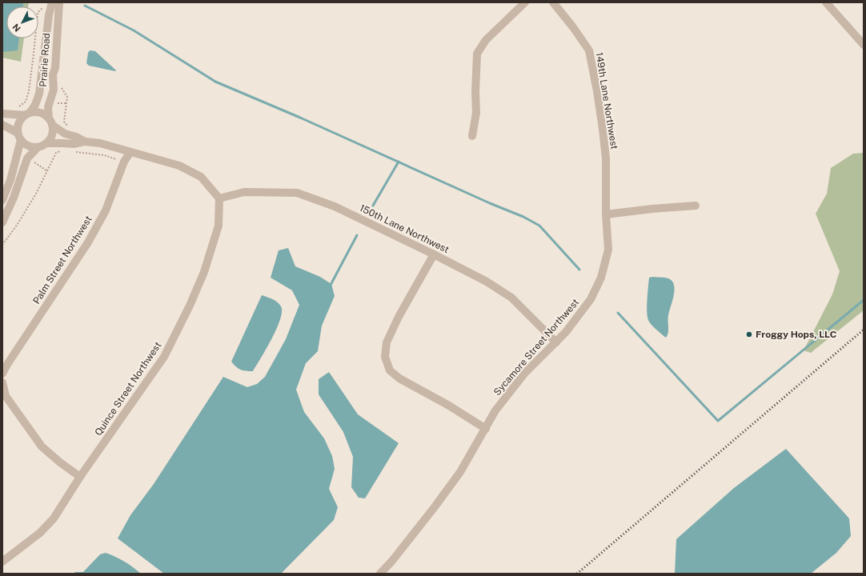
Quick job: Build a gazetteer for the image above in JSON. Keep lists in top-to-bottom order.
{
  "streets": {
    "street": [
      "Prairie Road",
      "149th Lane Northwest",
      "150th Lane Northwest",
      "Palm Street Northwest",
      "Sycamore Street Northwest",
      "Quince Street Northwest"
    ]
  },
  "crossings": [
    ["149th Lane Northwest", "Sycamore Street Northwest"],
    ["150th Lane Northwest", "Sycamore Street Northwest"],
    ["150th Lane Northwest", "Quince Street Northwest"]
  ],
  "places": ["Froggy Hops, LLC"],
  "north": "bottom left"
}
